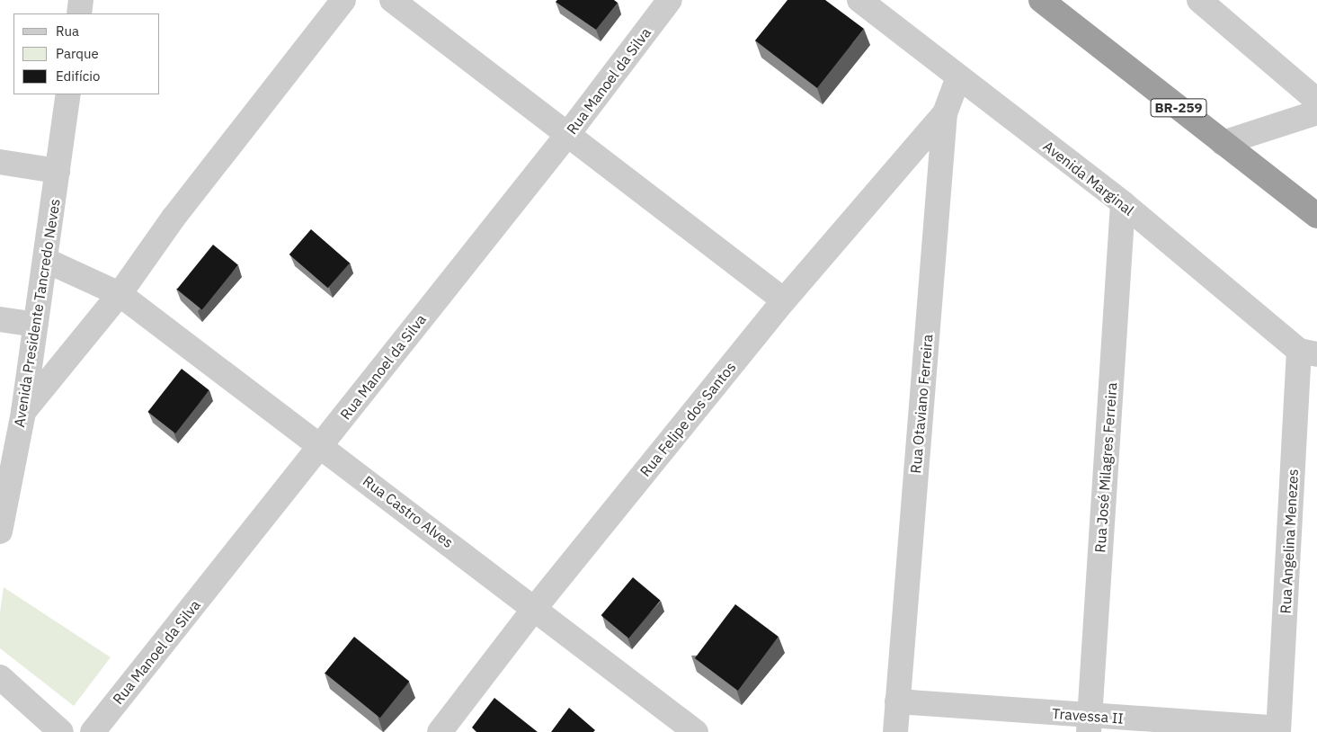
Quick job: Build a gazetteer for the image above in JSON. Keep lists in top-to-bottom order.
{
  "streets": {
    "highway": ["BR-259"],
    "street": [
      "Rua Manoel da Silva",
      "Avenida Marginal",
      "Avenida Presidente Tancredo Neves",
      "Rua Otaviano Ferreira",
      "Rua Felipe dos Santos",
      "Rua José Milagres Ferreira",
      "Rua Castro Alves",
      "Rua Angelina Menezes",
      "Travessa II"
    ]
  },
  "crossings": [
    ["Rua Manoel da Silva", "Rua Castro Alves"],
    ["Avenida Marginal", "Rua Otaviano Ferreira"],
    ["Avenida Marginal", "Rua José Milagres Ferreira"],
    ["Avenida Marginal", "Rua Angelina Menezes"],
    ["Avenida Presidente Tancredo Neves", "Rua Castro Alves"],
    ["Rua Otaviano Ferreira", "Rua Felipe dos Santos"],
    ["Rua Otaviano Ferreira", "Travessa II"],
    ["Rua Felipe dos Santos", "Rua Castro Alves"],
    ["Rua José Milagres Ferreira", "Travessa II"],
    ["Rua Angelina Menezes", "Travessa II"]
  ],
  "legend": ["Rua", "Parque", "Edifício"]
}
